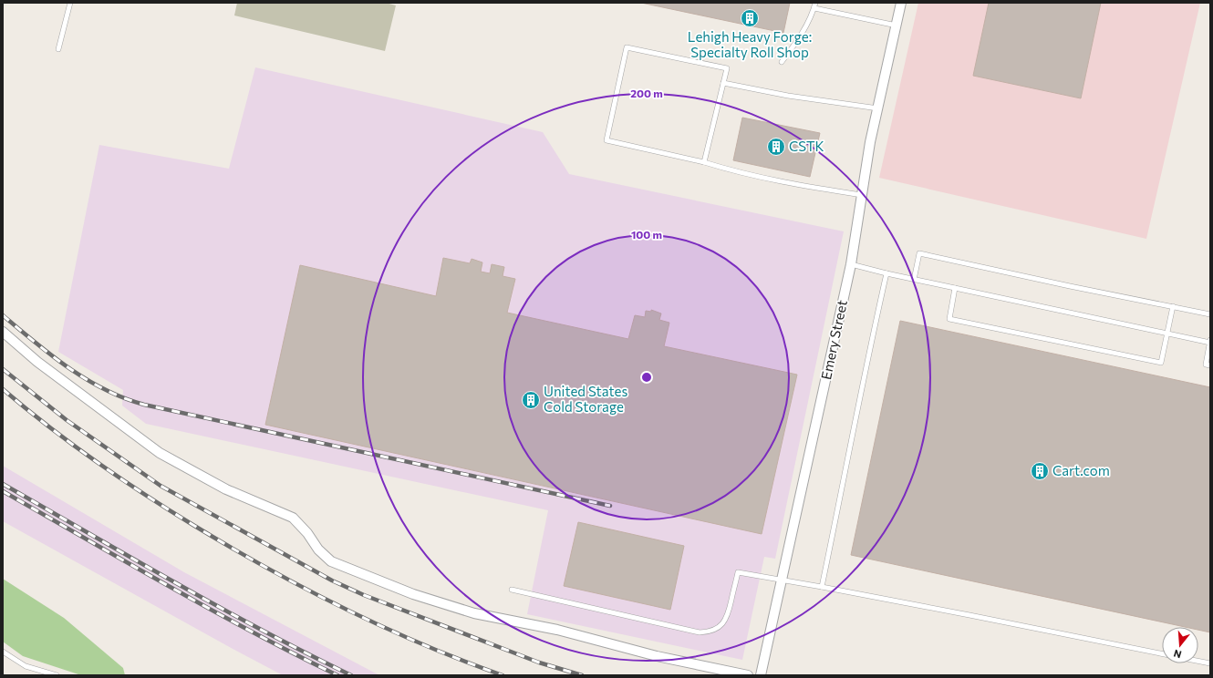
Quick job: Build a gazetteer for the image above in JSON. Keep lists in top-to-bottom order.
{
  "streets": {
    "street": ["Emery Street"]
  },
  "places": {
    "building": [
      "Lehigh Heavy Forge: Specialty Roll Shop",
      "CSTK",
      "United States Cold Storage",
      "Cart.com"
    ]
  },
  "north": "bottom",
  "rings": ["200 m", "100 m"]
}
